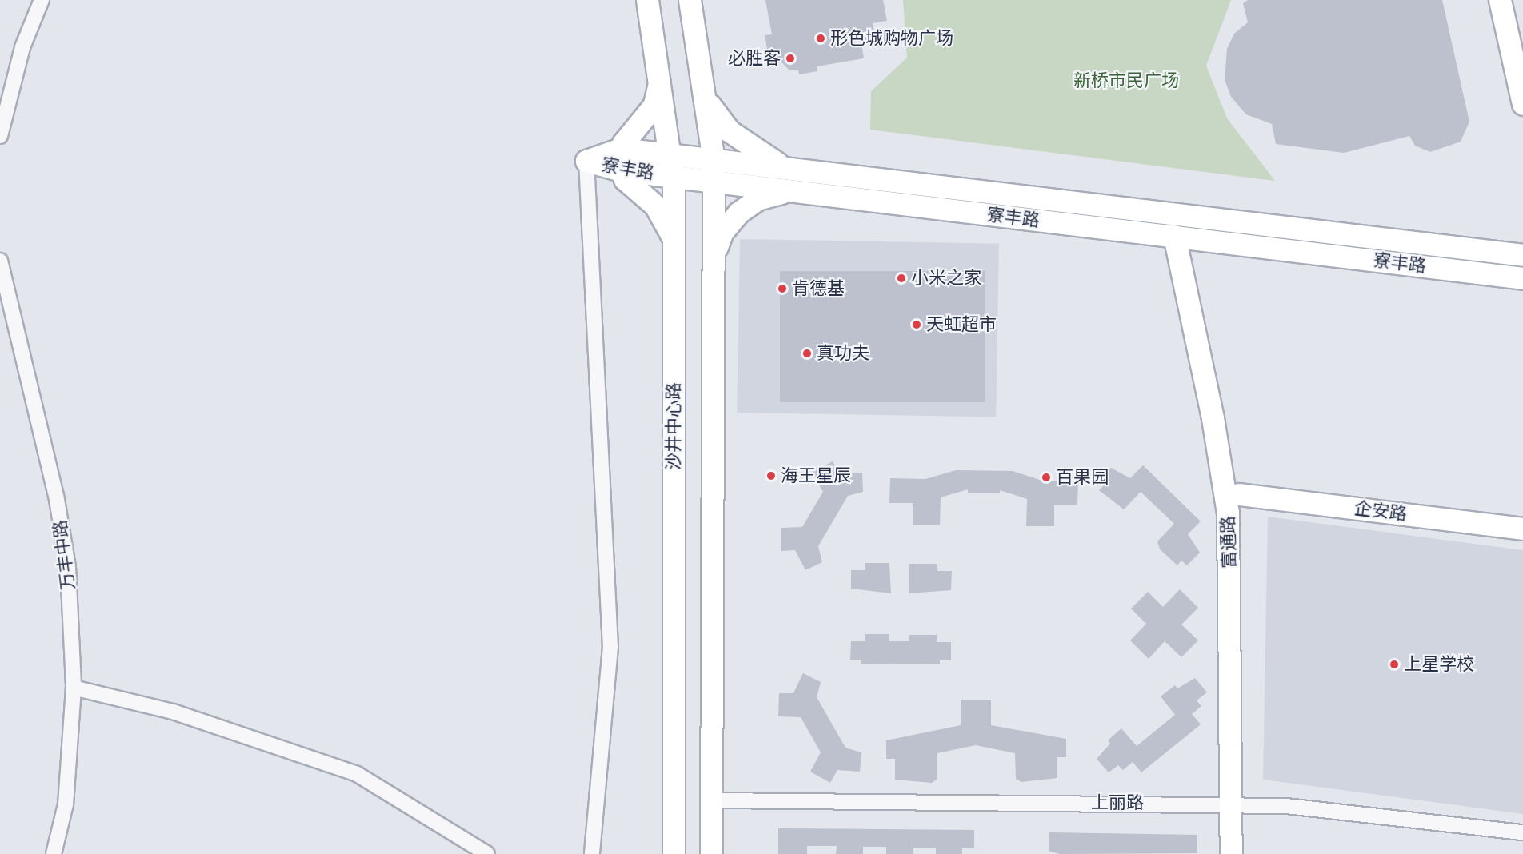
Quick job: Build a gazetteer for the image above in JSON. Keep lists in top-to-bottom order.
{
  "streets": {
    "street": [
      "寮丰路",
      "沙井中心路",
      "企安路",
      "富通路",
      "万丰中路",
      "上丽路"
    ]
  },
  "crossings": [
    ["寮丰路", "沙井中心路"],
    ["寮丰路", "富通路"],
    ["企安路", "富通路"],
    ["富通路", "上丽路"]
  ],
  "parks": ["新桥市民广场"],
  "places": [
    "形色城购物广场",
    "必胜客",
    "小米之家",
    "肯德基",
    "天虹超市",
    "真功夫",
    "海王星辰",
    "百果园",
    "上星学校"
  ]
}
